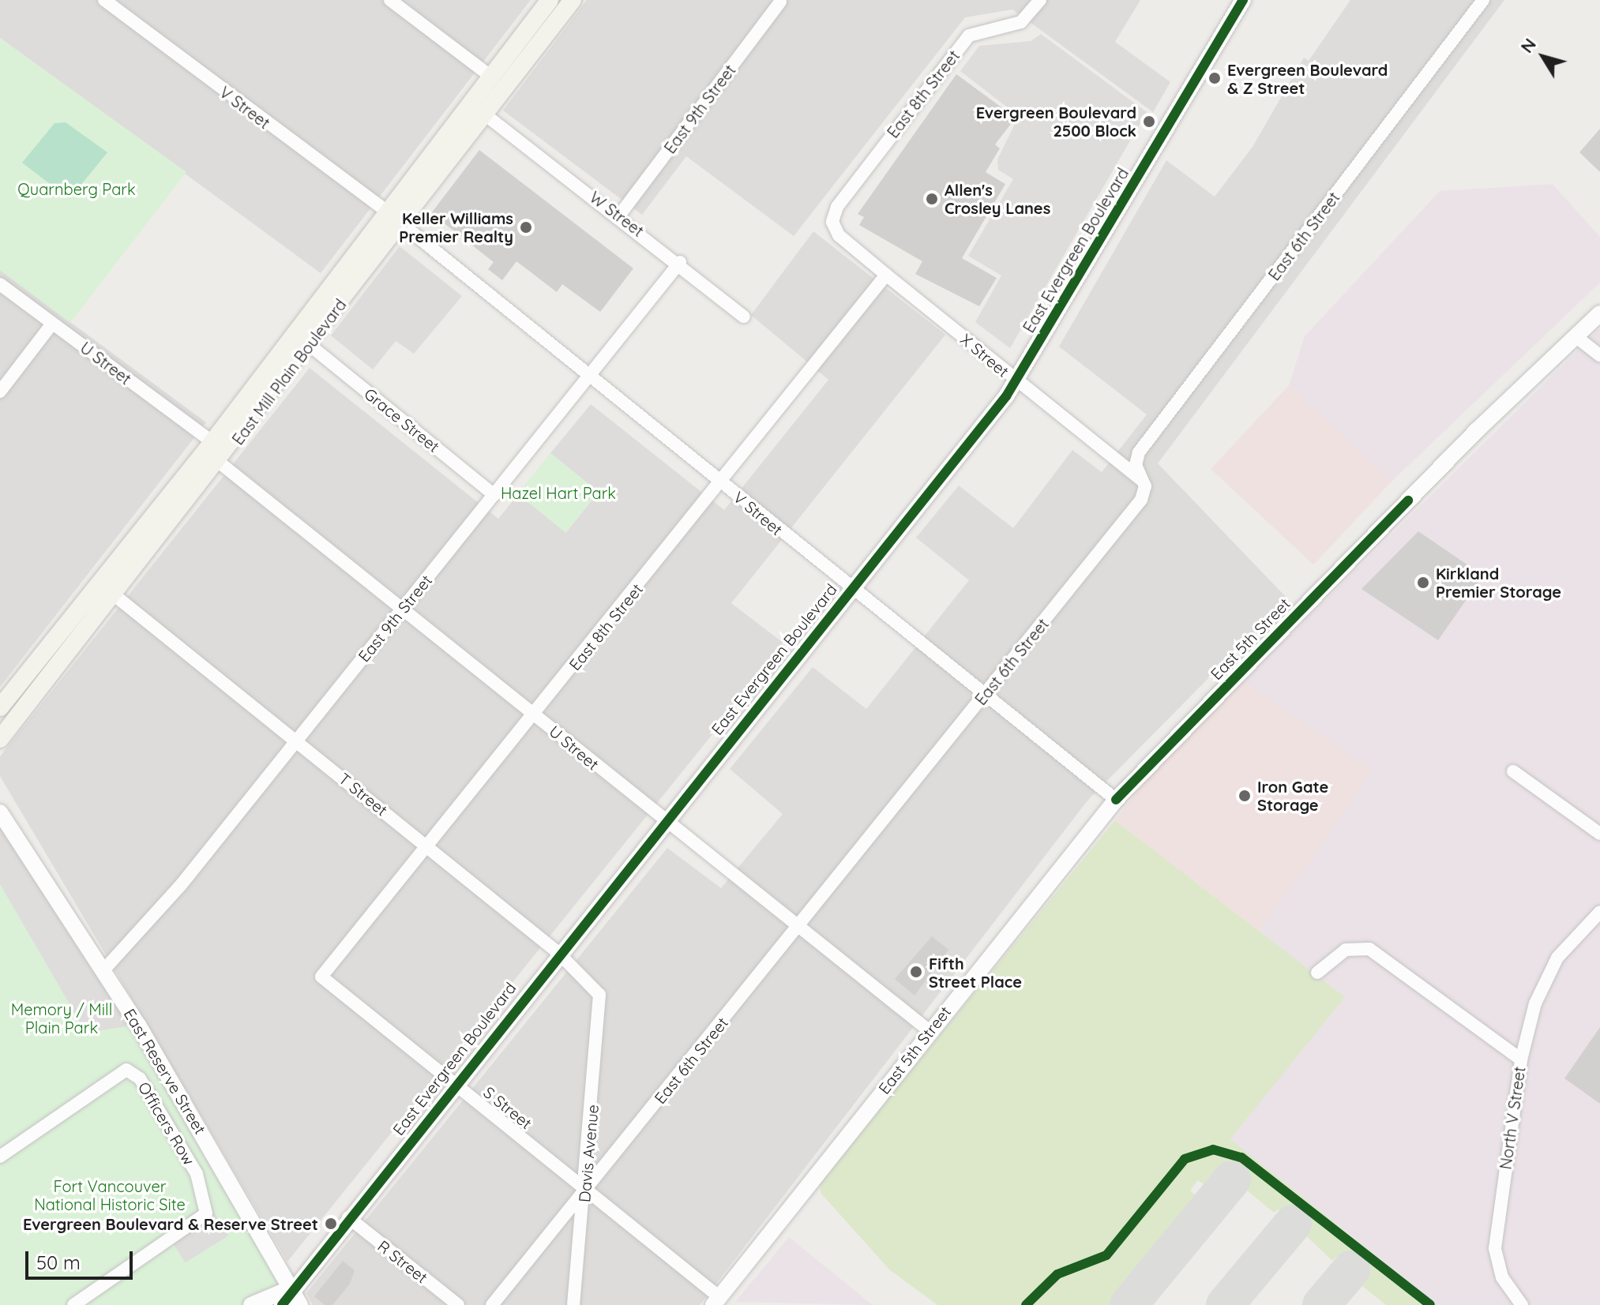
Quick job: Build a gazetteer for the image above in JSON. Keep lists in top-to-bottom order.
{
  "streets": {
    "main road": ["East Mill Plain Boulevard"],
    "street": [
      "East 8th Street",
      "V Street",
      "East 9th Street",
      "W Street",
      "East 6th Street",
      "East Evergreen Boulevard",
      "X Street",
      "U Street",
      "Grace Street",
      "East 5th Street",
      "T Street",
      "East Reserve Street",
      "S Street",
      "North V Street",
      "Officers Row",
      "Davis Avenue",
      "R Street"
    ]
  },
  "crossings": [
    ["East 8th Street", "V Street"],
    ["East 8th Street", "X Street"],
    ["East 8th Street", "U Street"],
    ["East 8th Street", "T Street"],
    ["East 8th Street", "S Street"],
    ["V Street", "East 9th Street"],
    ["V Street", "East 6th Street"],
    ["V Street", "East Evergreen Boulevard"],
    ["V Street", "East Mill Plain Boulevard"],
    ["V Street", "East 5th Street"],
    ["East 9th Street", "W Street"],
    ["East 9th Street", "U Street"],
    ["East 9th Street", "Grace Street"],
    ["East 9th Street", "T Street"],
    ["East 9th Street", "East Reserve Street"],
    ["W Street", "East Mill Plain Boulevard"],
    ["East 6th Street", "X Street"],
    ["East 6th Street", "U Street"],
    ["East 6th Street", "S Street"],
    ["East 6th Street", "Davis Avenue"],
    ["East Evergreen Boulevard", "X Street"],
    ["East Evergreen Boulevard", "U Street"],
    ["East Evergreen Boulevard", "T Street"],
    ["East Evergreen Boulevard", "East Reserve Street"],
    ["East Evergreen Boulevard", "S Street"],
    ["East Evergreen Boulevard", "R Street"],
    ["U Street", "East Mill Plain Boulevard"],
    ["U Street", "East 5th Street"],
    ["East Mill Plain Boulevard", "Grace Street"],
    ["East Mill Plain Boulevard", "T Street"],
    ["East 5th Street", "S Street"],
    ["T Street", "Davis Avenue"],
    ["S Street", "Davis Avenue"]
  ],
  "parks": [
    "Quarnberg Park",
    "Hazel Hart Park",
    "Memory / Mill Plain Park",
    "Fort Vancouver National Historic Site"
  ],
  "places": [
    "Evergreen Boulevard & Z Street",
    "Evergreen Boulevard 2500 Block",
    "Allen's Crosley Lanes",
    "Keller Williams Premier Realty",
    "Kirkland Premier Storage",
    "Iron Gate Storage",
    "Fifth Street Place",
    "Evergreen Boulevard & Reserve Street"
  ],
  "scale_bar": "50 m",
  "north": "top left"
}
